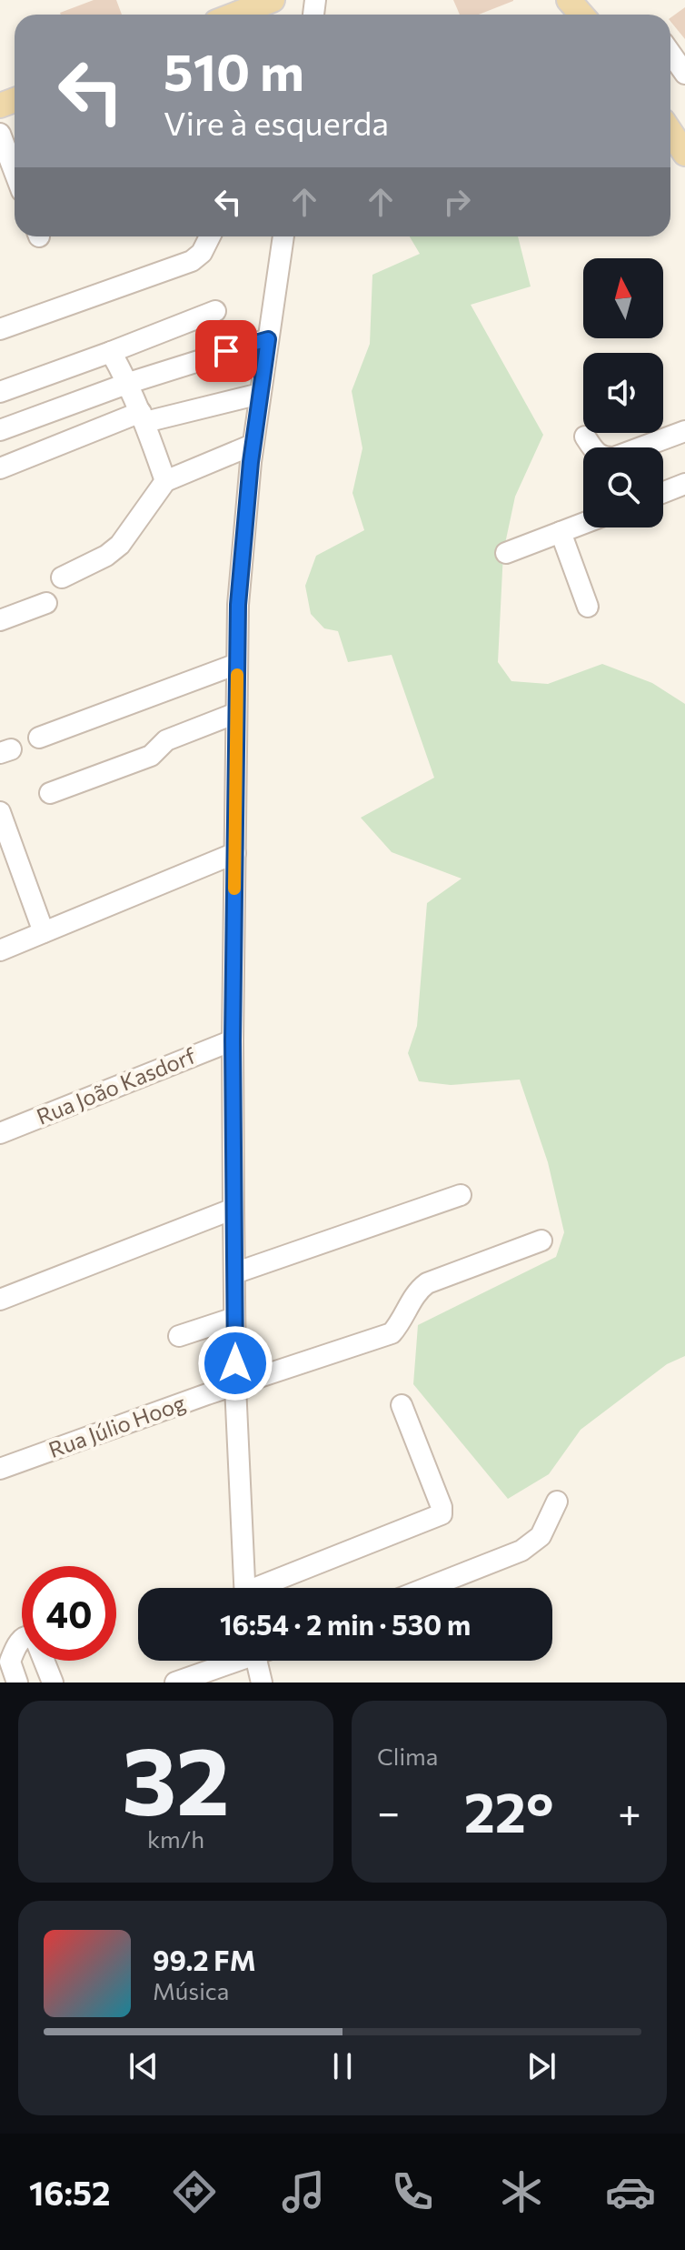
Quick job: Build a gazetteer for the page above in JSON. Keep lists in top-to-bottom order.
{
  "streets": {
    "street": ["Rua João Kasdorf", "Rua Júlio Hoog"]
  },
  "north": "top",
  "page": {
    "turn": ["510 m", "Vire à esquerda"],
    "limit": "40",
    "trip": "16:54 · 2 min · 530 m",
    "tile": [
      ["32", "km/h"],
      "Clima"
    ],
    "heat": ["−", "22°", "+"],
    "song": ["99.2 FM", "Música"],
    "tabs": "16:52"
  }
}
